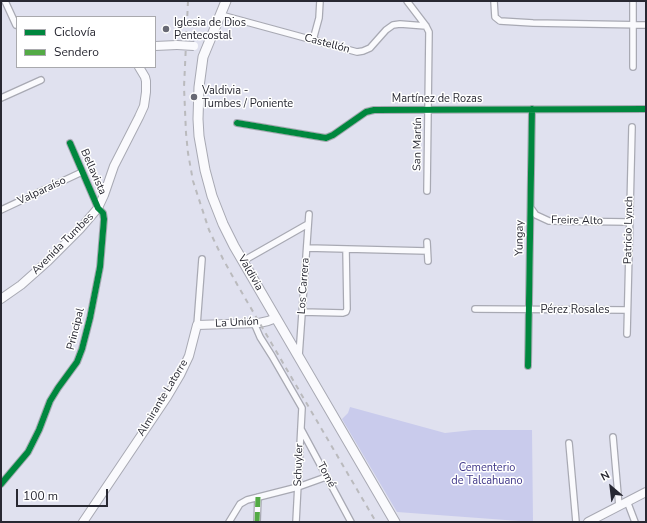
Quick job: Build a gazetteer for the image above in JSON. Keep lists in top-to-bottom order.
{
  "streets": {
    "main road": [
      "Avenida Tumbes",
      "Valdivia",
      "La Unión",
      "Almirante Latorre"
    ],
    "street": [
      "Castellón",
      "Martínez de Rozas",
      "San Martín",
      "Bellavista",
      "Valparaíso",
      "Freire Alto",
      "Patricio Lynch",
      "Yungay",
      "Los Carrera",
      "Pérez Rosales",
      "Principal",
      "Schuyler",
      "Tomé"
    ]
  },
  "crossings": [
    ["Castellón", "San Martín"],
    ["Castellón", "Valdivia"],
    ["Martínez de Rozas", "San Martín"],
    ["Martínez de Rozas", "Yungay"],
    ["Bellavista", "Valparaíso"],
    ["Bellavista", "Avenida Tumbes"],
    ["Bellavista", "Principal"],
    ["Freire Alto", "Patricio Lynch"],
    ["Freire Alto", "Yungay"],
    ["Patricio Lynch", "Pérez Rosales"],
    ["Yungay", "Pérez Rosales"],
    ["Avenida Tumbes", "Principal"],
    ["Valdivia", "Los Carrera"],
    ["Valdivia", "La Unión"],
    ["La Unión", "Almirante Latorre"],
    ["La Unión", "Schuyler"],
    ["Schuyler", "Tomé"]
  ],
  "parks": ["Cementerio de Talcahuano"],
  "places": ["Iglesia de Dios Pentecostal", "Valdivia - Tumbes / Poniente"],
  "legend": ["Ciclovía", "Sendero"],
  "scale_bar": "100 m",
  "north": "top left"
}
